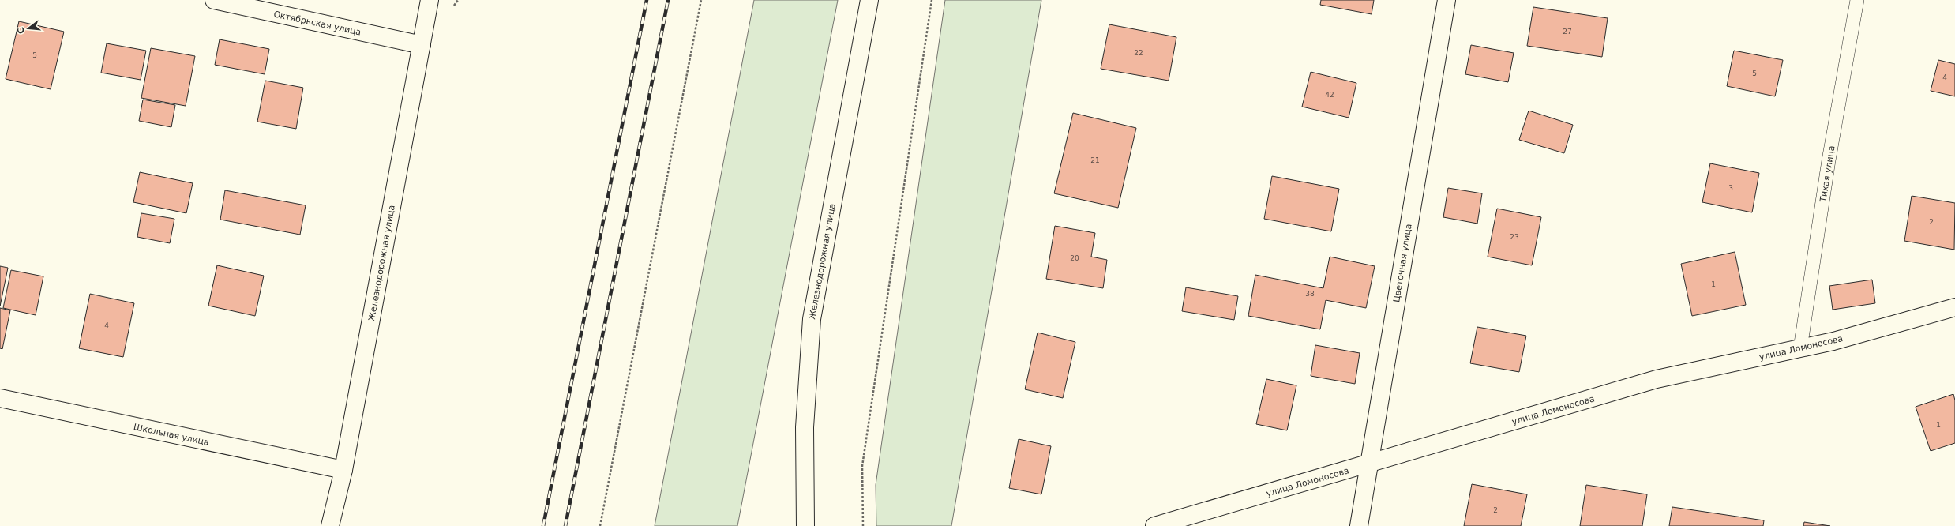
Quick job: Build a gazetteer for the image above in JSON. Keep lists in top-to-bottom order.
{
  "streets": {
    "street": [
      "Октябрьская улица",
      "Железнодорожная улица",
      "Цветочная улица",
      "улица Ломоносова",
      "Школьная улица"
    ],
    "lane": ["Тихая улица"]
  },
  "crossings": [
    ["Октябрьская улица", "Железнодорожная улица"],
    ["Тихая улица", "улица Ломоносова"],
    ["Железнодорожная улица", "Школьная улица"],
    ["Цветочная улица", "улица Ломоносова"]
  ],
  "house_numbers": [
    "27",
    "22",
    "5",
    "5",
    "4",
    "42",
    "21",
    "3",
    "2",
    "23",
    "20",
    "1",
    "38",
    "4",
    "1",
    "2"
  ],
  "north": "left"
}
